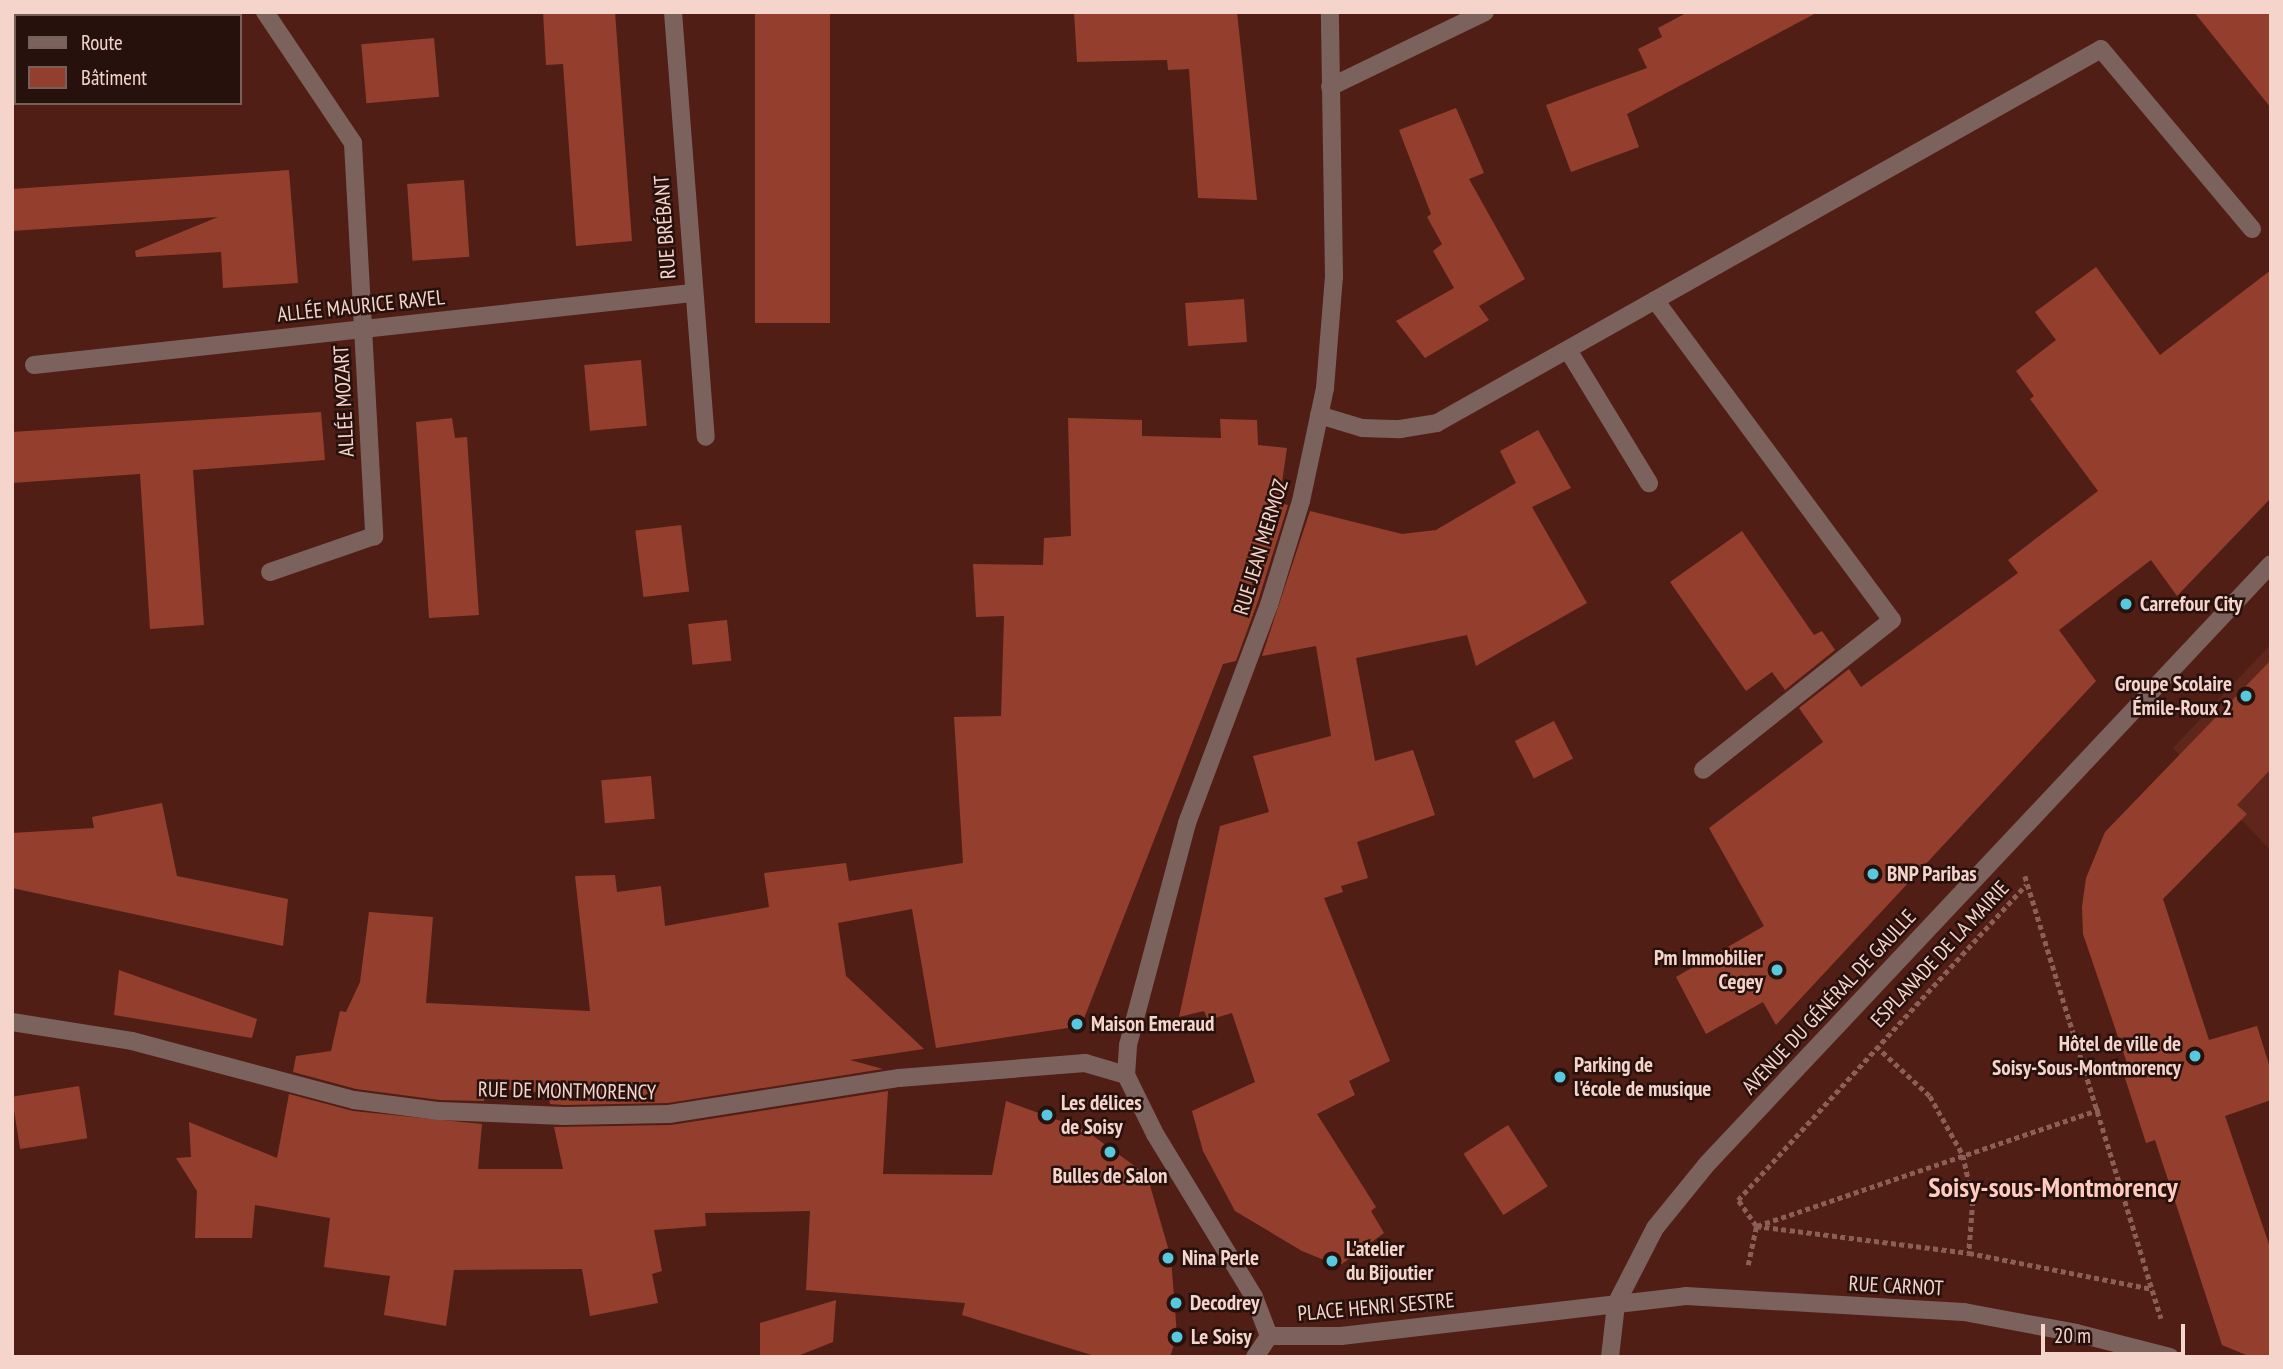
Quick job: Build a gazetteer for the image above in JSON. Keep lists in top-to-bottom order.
{
  "streets": {
    "street": [
      "RUE BRÉBANT",
      "ALLÉE MAURICE RAVEL",
      "ALLÉE MOZART",
      "RUE JEAN MERMOZ",
      "AVENUE DU GÉNÉRAL DE GAULLE",
      "RUE DE MONTMORENCY",
      "RUE CARNOT",
      "PLACE HENRI SESTRE"
    ],
    "path": ["ESPLANADE DE LA MAIRIE"]
  },
  "crossings": [
    ["RUE BRÉBANT", "ALLÉE MAURICE RAVEL"],
    ["ALLÉE MAURICE RAVEL", "ALLÉE MOZART"],
    ["RUE JEAN MERMOZ", "RUE DE MONTMORENCY"],
    ["RUE JEAN MERMOZ", "PLACE HENRI SESTRE"],
    ["ESPLANADE DE LA MAIRIE", "AVENUE DU GÉNÉRAL DE GAULLE"],
    ["AVENUE DU GÉNÉRAL DE GAULLE", "RUE CARNOT"],
    ["AVENUE DU GÉNÉRAL DE GAULLE", "PLACE HENRI SESTRE"],
    ["RUE DE MONTMORENCY", "PLACE HENRI SESTRE"],
    ["RUE CARNOT", "PLACE HENRI SESTRE"]
  ],
  "districts": ["Soisy-sous-Montmorency"],
  "places": [
    "Carrefour City",
    "Groupe Scolaire Émile-Roux 2",
    "BNP Paribas",
    "Pm Immobilier Cegey",
    "Maison Emeraud",
    "Hôtel de ville de Soisy-Sous-Montmorency",
    "Parking de l'école de musique",
    "Les délices de Soisy",
    "Bulles de Salon",
    "Nina Perle",
    "L'atelier du Bijoutier",
    "Decodrey",
    "Le Soisy"
  ],
  "legend": ["Route", "Bâtiment"],
  "scale_bar": "20 m"
}
